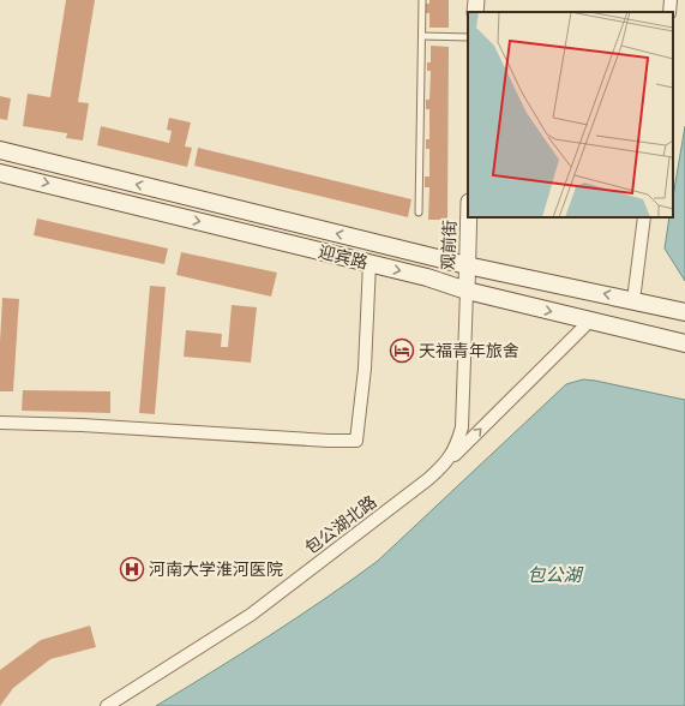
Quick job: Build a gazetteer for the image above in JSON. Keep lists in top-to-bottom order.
{
  "streets": {
    "main road": ["迎宾路"],
    "street": ["观前街", "包公湖北路"]
  },
  "crossings": [
    ["观前街", "迎宾路"],
    ["观前街", "包公湖北路"],
    ["迎宾路", "包公湖北路"]
  ],
  "water": ["包公湖"],
  "places": {
    "hotel": ["天福青年旅舍"],
    "hospital": ["河南大学淮河医院"]
  }
}
